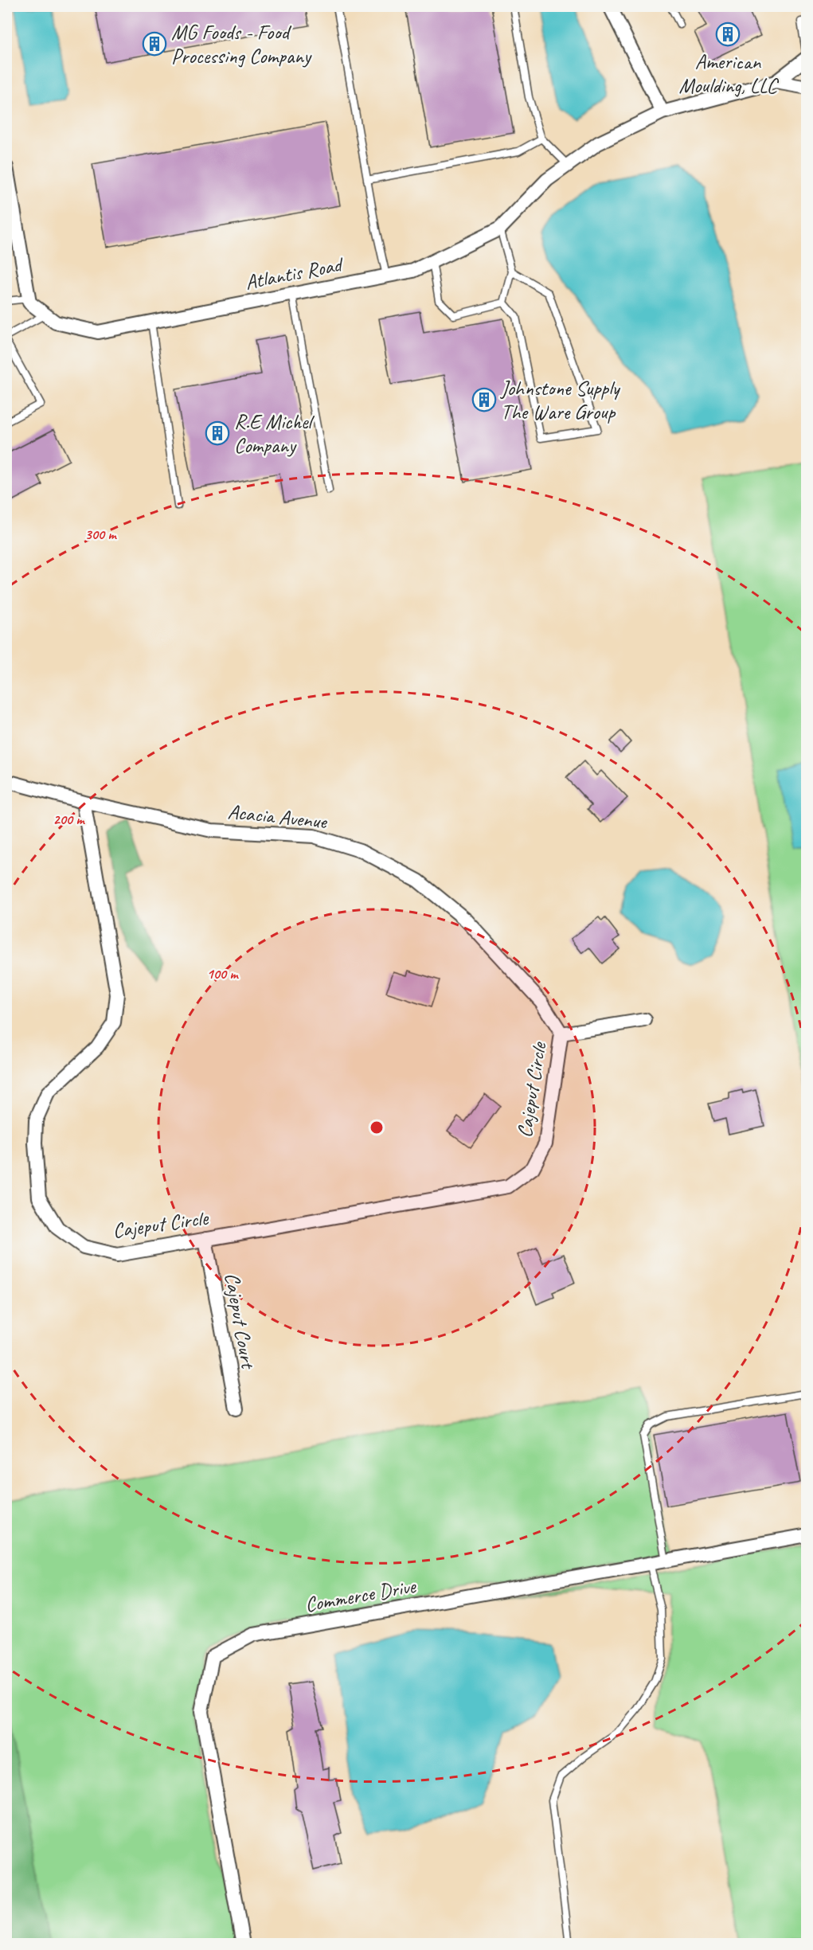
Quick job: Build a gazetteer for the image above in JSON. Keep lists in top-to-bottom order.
{
  "streets": {
    "street": [
      "Atlantis Road",
      "Acacia Avenue",
      "Cajeput Circle",
      "Cajeput Court",
      "Commerce Drive"
    ]
  },
  "crossings": [
    ["Acacia Avenue", "Cajeput Circle"],
    ["Cajeput Circle", "Cajeput Court"]
  ],
  "places": {
    "building": [
      "American Moulding, LLC",
      "MG Foods - Food Processing Company",
      "Johnstone Supply The Ware Group",
      "R.E Michel Company"
    ]
  },
  "rings": ["300 m", "200 m", "100 m"]
}
